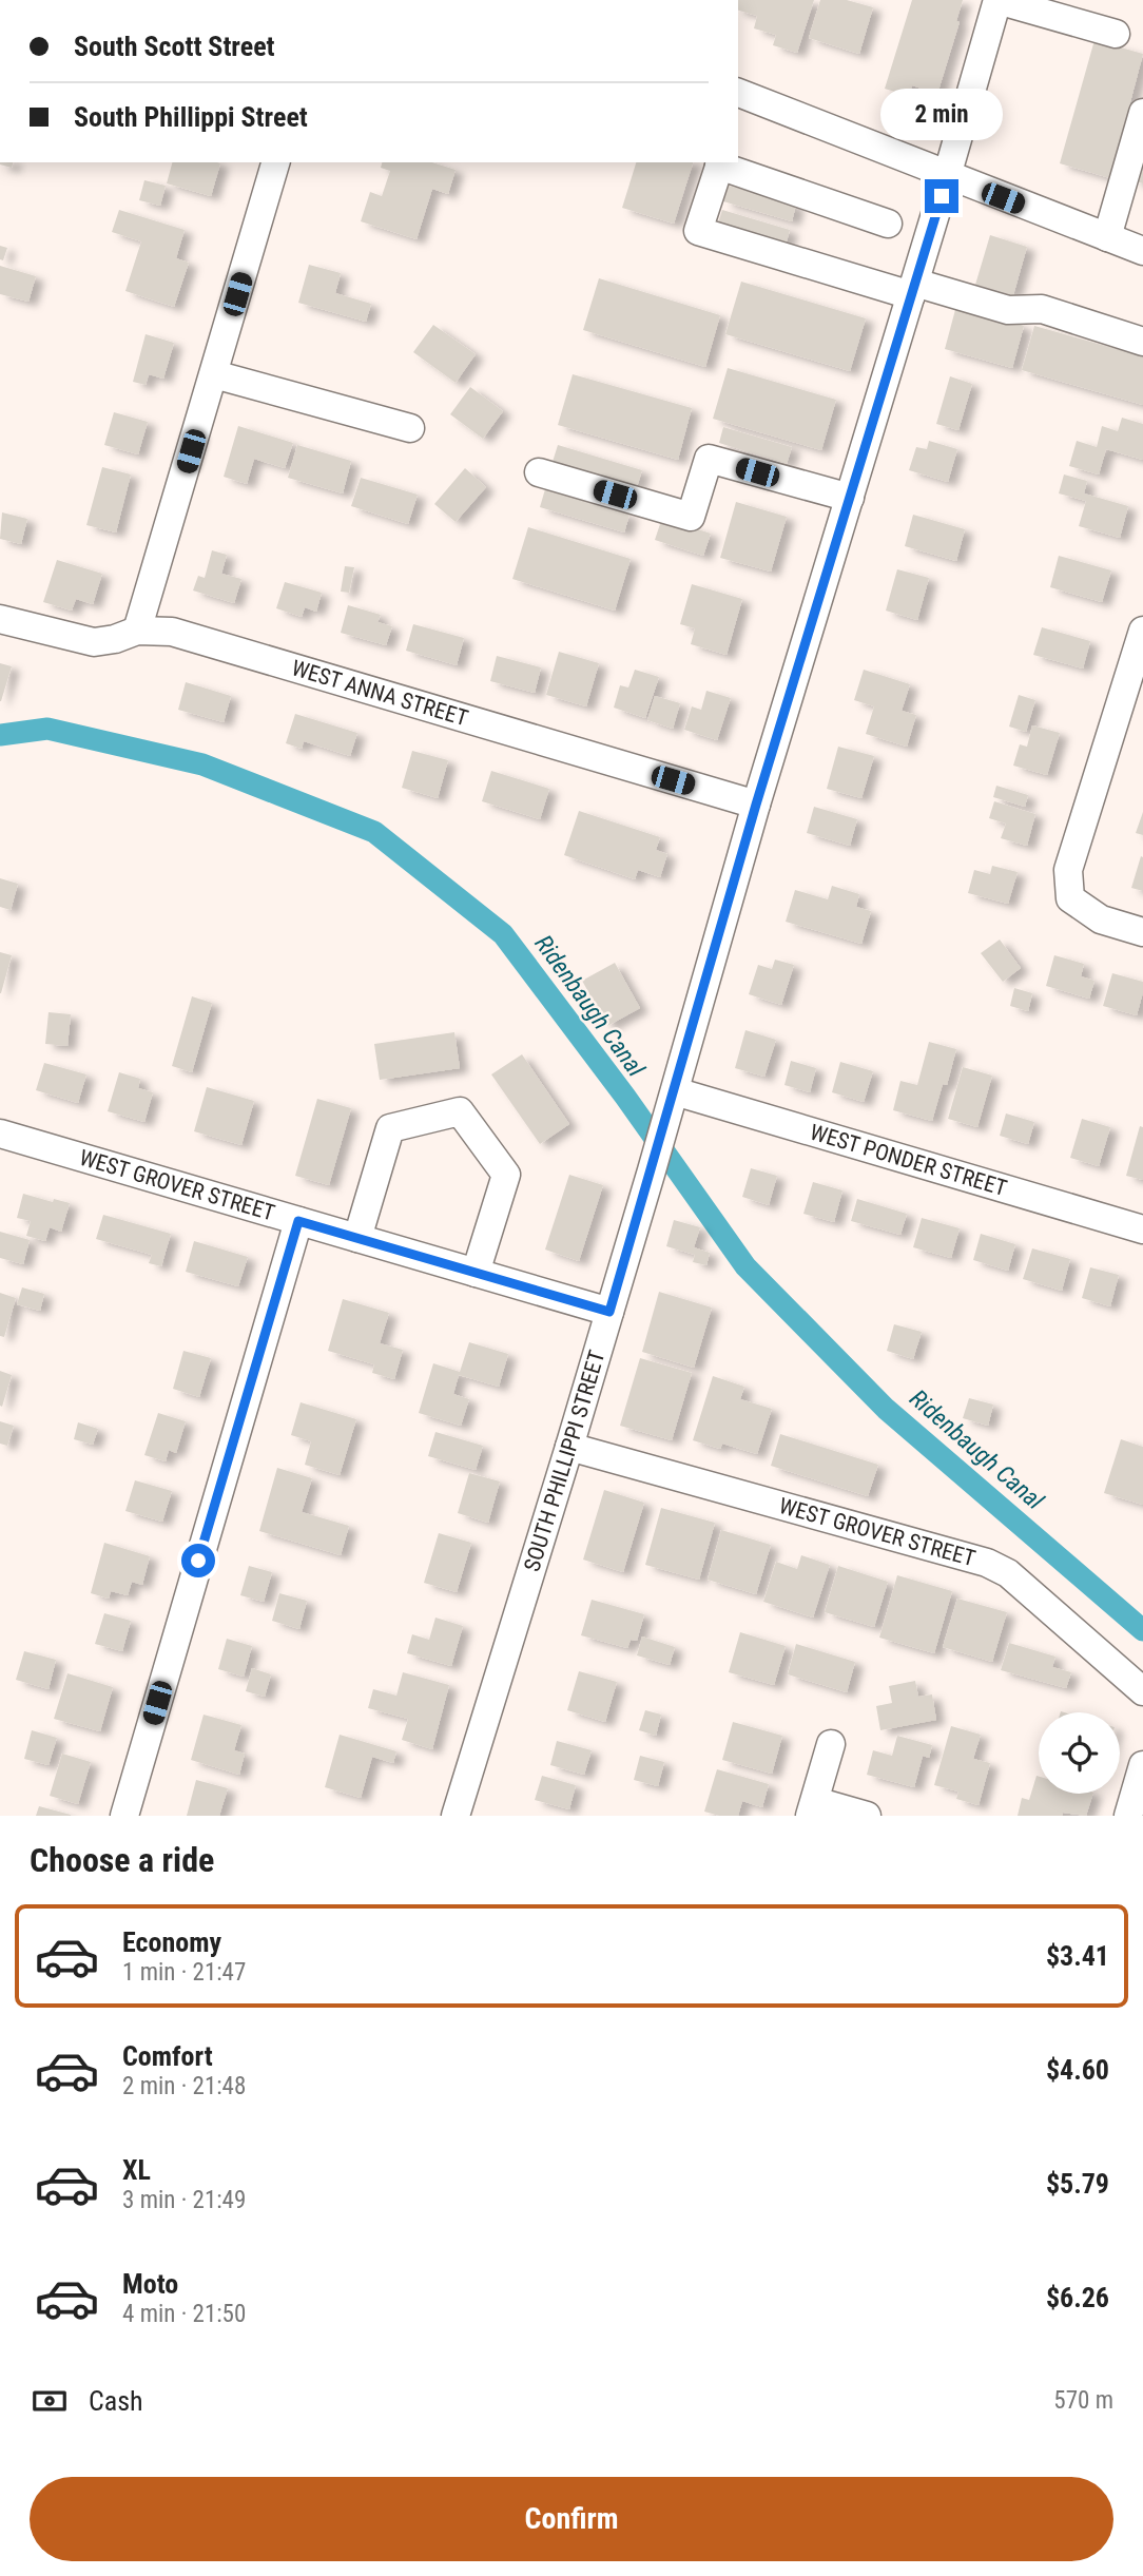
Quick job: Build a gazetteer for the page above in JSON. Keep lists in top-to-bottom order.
{
  "streets": {
    "street": [
      "WEST ANNA STREET",
      "WEST PONDER STREET",
      "WEST GROVER STREET",
      "SOUTH PHILLIPPI STREET"
    ]
  },
  "crossings": [
    ["WEST ANNA STREET", "SOUTH PHILLIPPI STREET"],
    ["WEST PONDER STREET", "SOUTH PHILLIPPI STREET"],
    ["WEST GROVER STREET", "SOUTH PHILLIPPI STREET"]
  ],
  "water": ["Ridenbaugh Canal"],
  "page": {
    "banner": ["South Scott Street", "South Phillippi Street"],
    "bubble": "2 min",
    "heading": "Choose a ride",
    "list": [
      {
        "name": "Economy",
        "note": "1 min · 21:47",
        "value": "$3.41"
      },
      {
        "name": "Comfort",
        "note": "2 min · 21:48",
        "value": "$4.60"
      },
      {
        "name": "XL",
        "note": "3 min · 21:49",
        "value": "$5.79"
      },
      {
        "name": "Moto",
        "note": "4 min · 21:50",
        "value": "$6.26"
      }
    ],
    "pay": ["Cash", "570 m"],
    "buttons": "Confirm"
  }
}
